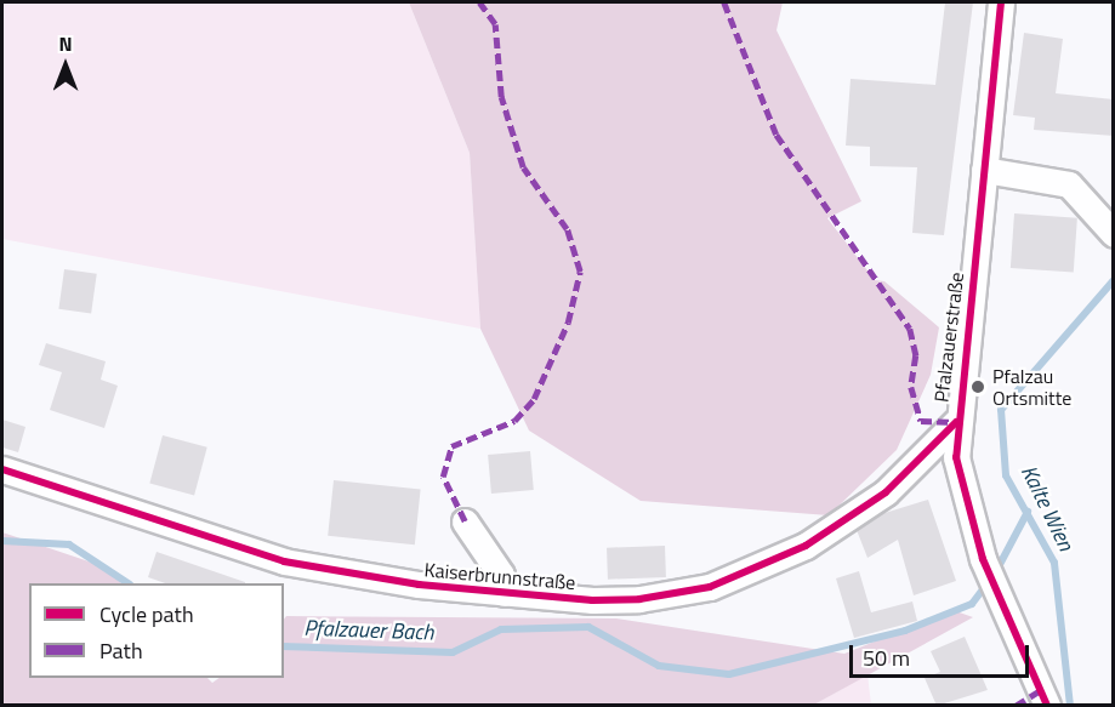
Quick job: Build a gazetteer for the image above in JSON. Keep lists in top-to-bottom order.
{
  "streets": {
    "street": ["Pfalzauerstraße", "Kaiserbrunnstraße"]
  },
  "crossings": [
    ["Pfalzauerstraße", "Kaiserbrunnstraße"]
  ],
  "water": ["Kalte Wien", "Pfalzauer Bach"],
  "places": ["Pfalzau Ortsmitte"],
  "legend": ["Cycle path", "Path"],
  "scale_bar": "50 m",
  "north": "top"
}
